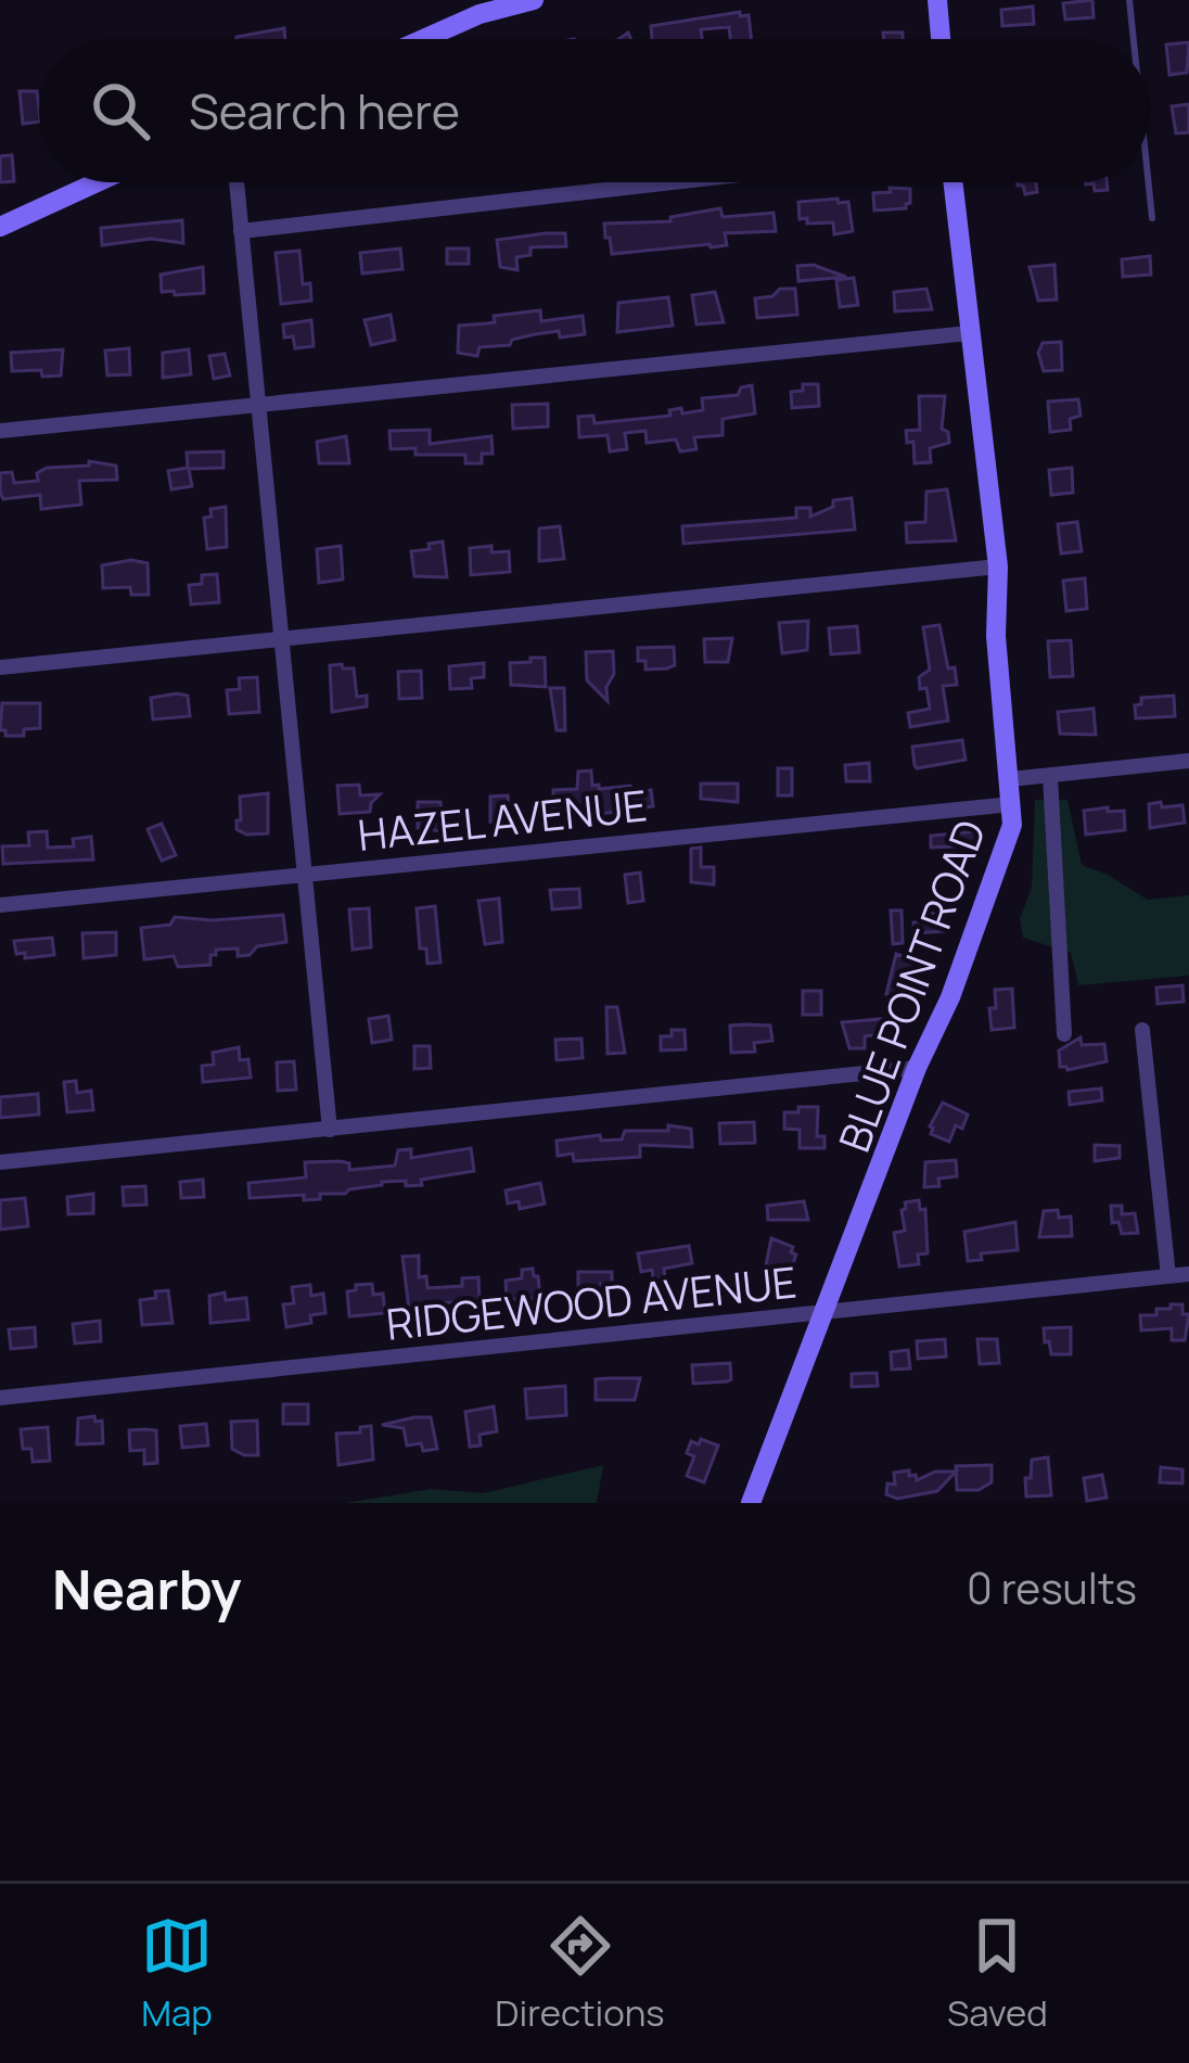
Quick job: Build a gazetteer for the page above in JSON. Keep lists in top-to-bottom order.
{
  "streets": {
    "street": ["HAZEL AVENUE", "BLUE POINT ROAD", "RIDGEWOOD AVENUE"]
  },
  "crossings": [
    ["HAZEL AVENUE", "BLUE POINT ROAD"],
    ["BLUE POINT ROAD", "RIDGEWOOD AVENUE"]
  ],
  "page": {
    "search": "Search here",
    "heading": ["Nearby", "0 results"],
    "nav": ["Map", "Directions", "Saved"]
  }
}
